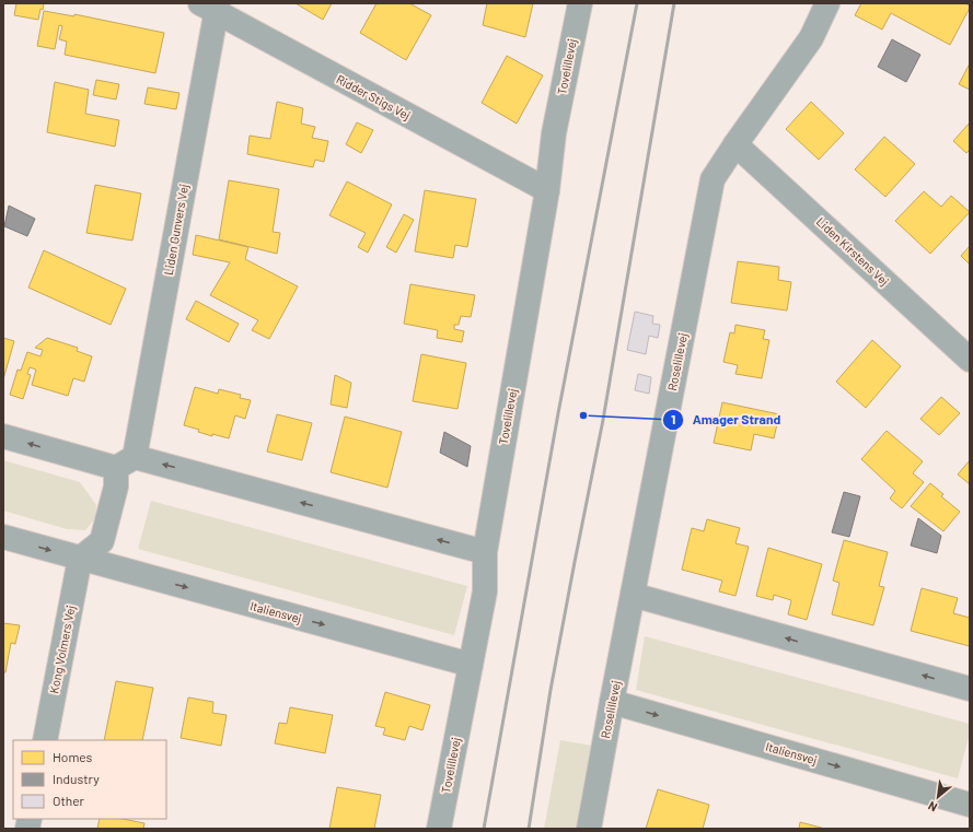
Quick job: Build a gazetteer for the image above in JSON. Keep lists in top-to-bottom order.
{
  "streets": {
    "street": [
      "Tovelillevej",
      "Ridder Stigs Vej",
      "Liden Gunvers Vej",
      "Liden Kirstens Vej",
      "Roselillevej",
      "Italiensvej",
      "Kong Volmers Vej"
    ]
  },
  "crossings": [
    ["Tovelillevej", "Ridder Stigs Vej"],
    ["Tovelillevej", "Italiensvej"],
    ["Ridder Stigs Vej", "Liden Gunvers Vej"],
    ["Liden Kirstens Vej", "Roselillevej"],
    ["Roselillevej", "Italiensvej"],
    ["Italiensvej", "Kong Volmers Vej"]
  ],
  "places": ["Amager Strand"],
  "legend": ["Homes", "Industry", "Other"],
  "north": "bottom left"
}
